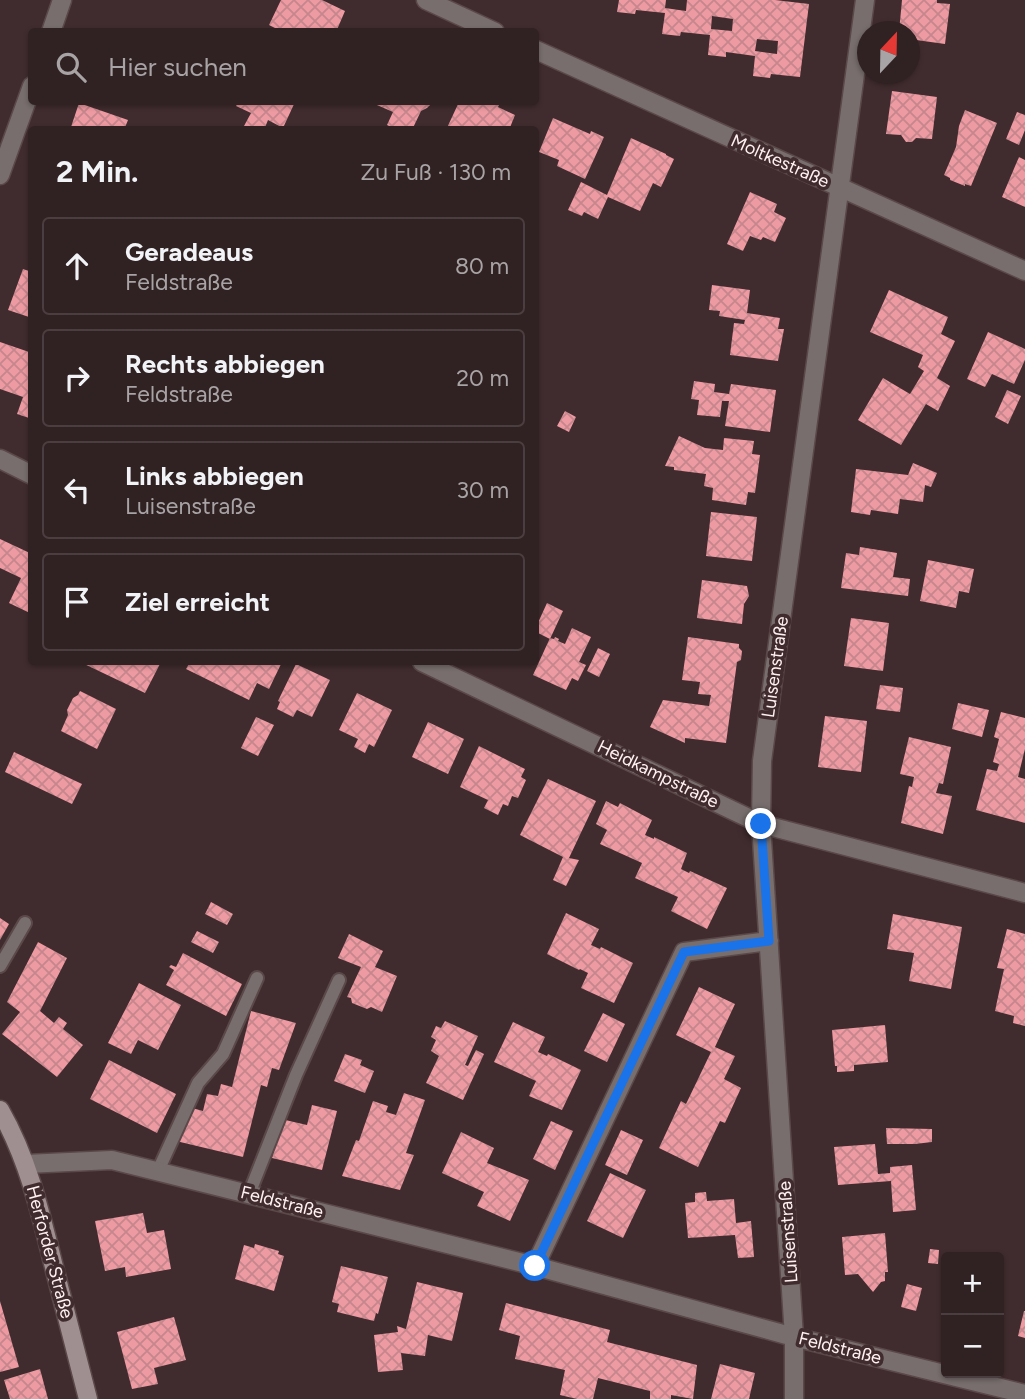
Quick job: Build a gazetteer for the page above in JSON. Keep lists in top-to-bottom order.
{
  "streets": {
    "main road": ["Herforder Straße"],
    "street": [
      "Moltkestraße",
      "Luisenstraße",
      "Heidkampstraße",
      "Feldstraße"
    ]
  },
  "crossings": [
    ["Moltkestraße", "Luisenstraße"],
    ["Luisenstraße", "Heidkampstraße"],
    ["Luisenstraße", "Feldstraße"],
    ["Feldstraße", "Herforder Straße"]
  ],
  "north": "top",
  "page": {
    "search": "Hier suchen",
    "heading": ["2 Min.", "Zu Fuß · 130 m"],
    "list": [
      ["Geradeaus", "Feldstraße", "80 m"],
      ["Rechts abbiegen", "Feldstraße", "20 m"],
      ["Links abbiegen", "Luisenstraße", "30 m"],
      "Ziel erreicht"
    ],
    "map_buttons": ["+", "−"]
  }
}
